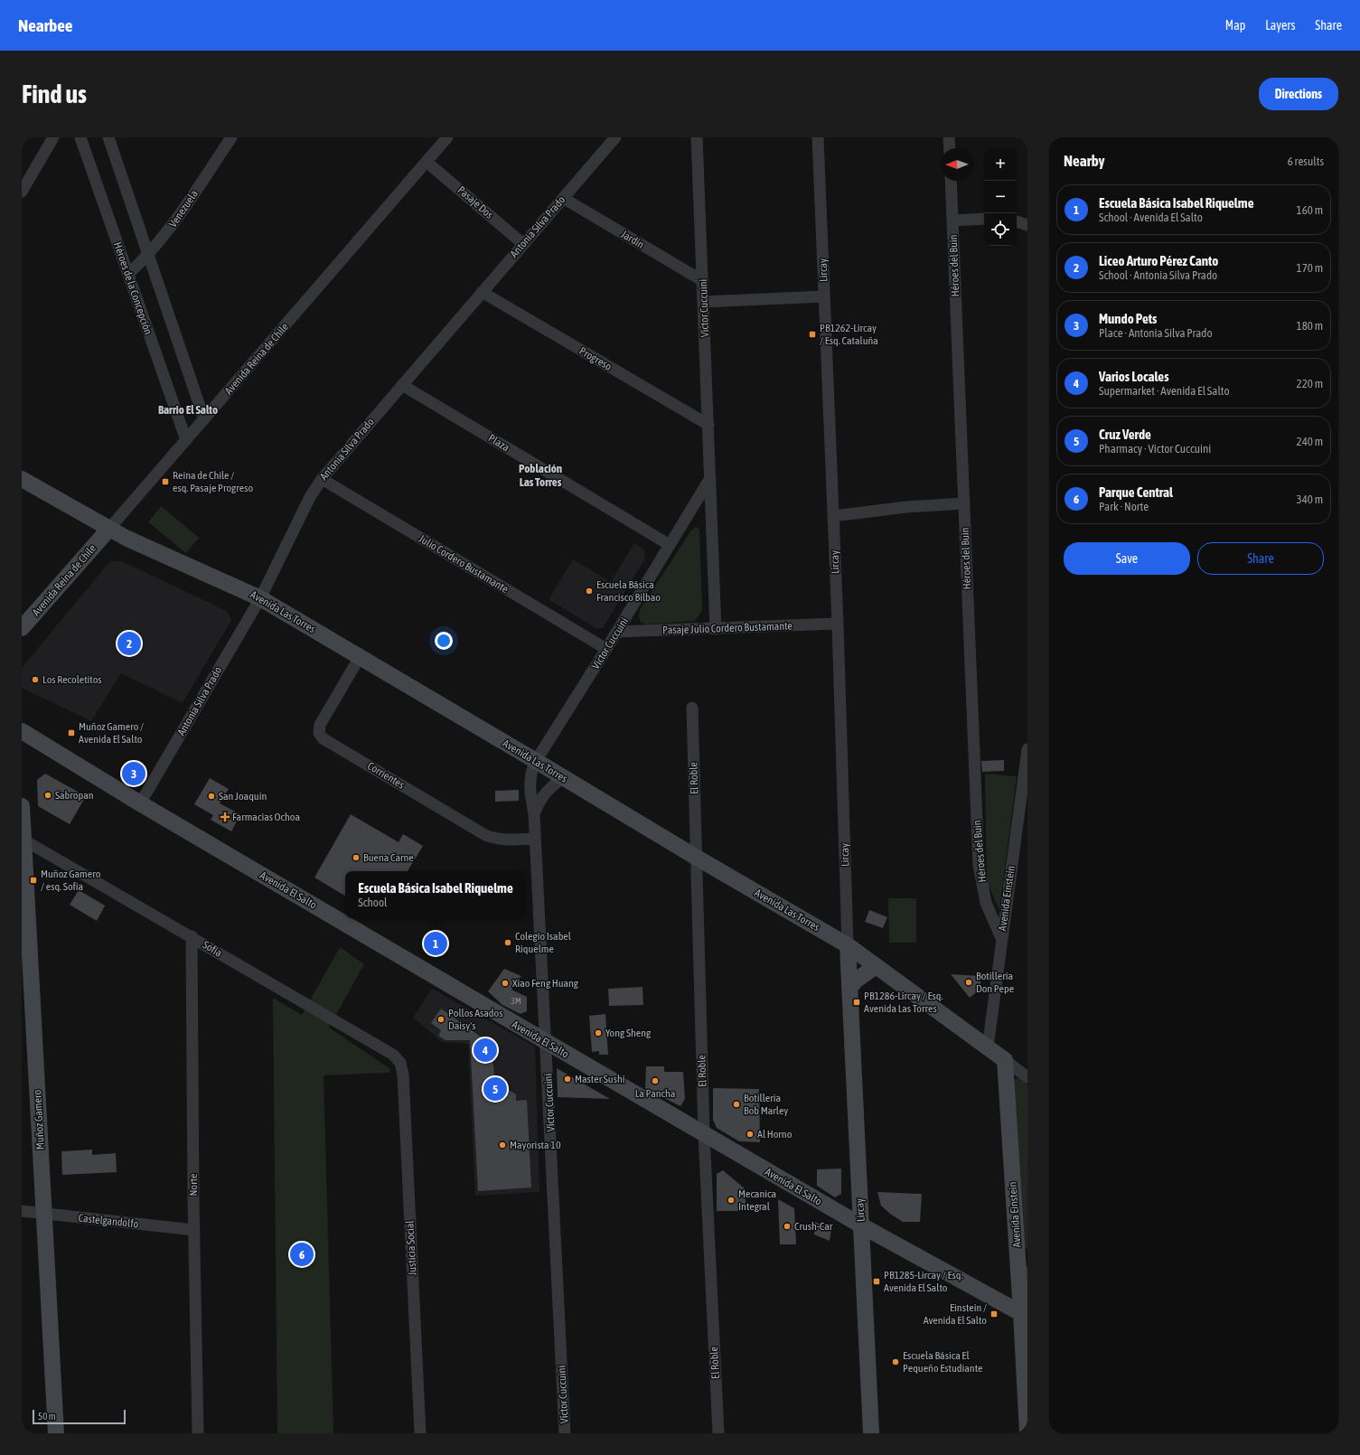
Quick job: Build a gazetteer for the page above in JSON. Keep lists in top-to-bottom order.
{
  "streets": {
    "street": [
      "Pasaje Dos",
      "Venezuela",
      "Antonia Silva Prado",
      "Jardín",
      "Héroes del Buin",
      "Lircay",
      "Héroes de la Concepción",
      "Víctor Cuccuini",
      "Avenida Reina de Chile",
      "Progreso",
      "Plaza",
      "Julio Cordero Bustamante",
      "Avenida Las Torres",
      "Pasaje Julio Cordero Bustamante",
      "Corrientes",
      "El Roble",
      "Avenida El Salto",
      "Avenida Einstein",
      "Sofía",
      "Muñoz Gamero",
      "Norte",
      "Castelgandolfo",
      "Justicia Social"
    ]
  },
  "crossings": [
    ["Pasaje Dos", "Antonia Silva Prado"],
    ["Pasaje Dos", "Avenida Reina de Chile"],
    ["Venezuela", "Héroes de la Concepción"],
    ["Antonia Silva Prado", "Jardín"],
    ["Antonia Silva Prado", "Progreso"],
    ["Antonia Silva Prado", "Plaza"],
    ["Antonia Silva Prado", "Julio Cordero Bustamante"],
    ["Antonia Silva Prado", "Avenida Las Torres"],
    ["Antonia Silva Prado", "Avenida El Salto"],
    ["Jardín", "Víctor Cuccuini"],
    ["Héroes del Buin", "Avenida Einstein"],
    ["Lircay", "Avenida Las Torres"],
    ["Lircay", "Pasaje Julio Cordero Bustamante"],
    ["Lircay", "Avenida El Salto"],
    ["Héroes de la Concepción", "Avenida Reina de Chile"],
    ["Víctor Cuccuini", "Progreso"],
    ["Víctor Cuccuini", "Plaza"],
    ["Víctor Cuccuini", "Julio Cordero Bustamante"],
    ["Víctor Cuccuini", "Avenida Las Torres"],
    ["Víctor Cuccuini", "Pasaje Julio Cordero Bustamante"],
    ["Víctor Cuccuini", "Corrientes"],
    ["Víctor Cuccuini", "Avenida El Salto"],
    ["Avenida Reina de Chile", "Avenida Las Torres"],
    ["Avenida Las Torres", "Corrientes"],
    ["Avenida Las Torres", "El Roble"],
    ["Avenida Las Torres", "Avenida Einstein"],
    ["El Roble", "Avenida El Salto"],
    ["Avenida El Salto", "Avenida Einstein"],
    ["Sofía", "Muñoz Gamero"],
    ["Sofía", "Norte"],
    ["Sofía", "Justicia Social"],
    ["Muñoz Gamero", "Castelgandolfo"],
    ["Norte", "Castelgandolfo"]
  ],
  "districts": ["Barrio El Salto", "Población Las Torres"],
  "places": {
    "transit": [
      "PB1262-Lircay / Esq. Cataluña",
      "Reina de Chile / esq. Pasaje Progreso",
      "Muñoz Gamero / Avenida El Salto",
      "Muñoz Gamero / esq. Sofía",
      "PB1286-Lircay / Esq. Avenida Las Torres",
      "PB1285-Lircay / Esq. Avenida El Salto",
      "Einstein / Avenida El Salto"
    ],
    "other": [
      "Escuela Básica Francisco Bilbao",
      "Los Recoletitos",
      "Sabropan",
      "San Joaquin",
      "Buena Carne",
      "Colegio Isabel Riquelme",
      "Botilleria Don Pepe",
      "Xiao Feng Huang",
      "Pollos Asados Daisy's",
      "Yong Sheng",
      "Master Sushi",
      "La Pancha",
      "Botilleria Bob Marley",
      "Al Horno",
      "Mayorista 10",
      "Mecanica Integral",
      "Crush-Car",
      "Escuela Básica El Pequeño Estudiante"
    ],
    "health": ["Farmacias Ochoa"]
  },
  "house_numbers": ["3M"],
  "scale_bar": "50 m",
  "north": "left",
  "page": {
    "header": "Nearbee",
    "nav": ["Map", "Layers", "Share"],
    "buttons": [
      "Directions",
      ["Save", "Share"]
    ],
    "title": "Find us",
    "heading": ["Nearby", "6 results"],
    "map_buttons": ["+", "−"],
    "list": [
      {
        "mark": "1",
        "name": "Escuela Básica Isabel Riquelme",
        "note": "School · Avenida El Salto",
        "value": "160 m"
      },
      {
        "mark": "2",
        "name": "Liceo Arturo Pérez Canto",
        "note": "School · Antonia Silva Prado",
        "value": "170 m"
      },
      {
        "mark": "3",
        "name": "Mundo Pets",
        "note": "Place · Antonia Silva Prado",
        "value": "180 m"
      },
      {
        "mark": "4",
        "name": "Varios Locales",
        "note": "Supermarket · Avenida El Salto",
        "value": "220 m"
      },
      {
        "mark": "5",
        "name": "Cruz Verde",
        "note": "Pharmacy · Víctor Cuccuini",
        "value": "240 m"
      },
      {
        "mark": "6",
        "name": "Parque Central",
        "note": "Park · Norte",
        "value": "340 m"
      }
    ],
    "pins": [
      "2",
      "3",
      "1",
      "4",
      "5",
      "6"
    ],
    "popup": ["Escuela Básica Isabel Riquelme", "School"],
    "scale": "50 m"
  }
}
